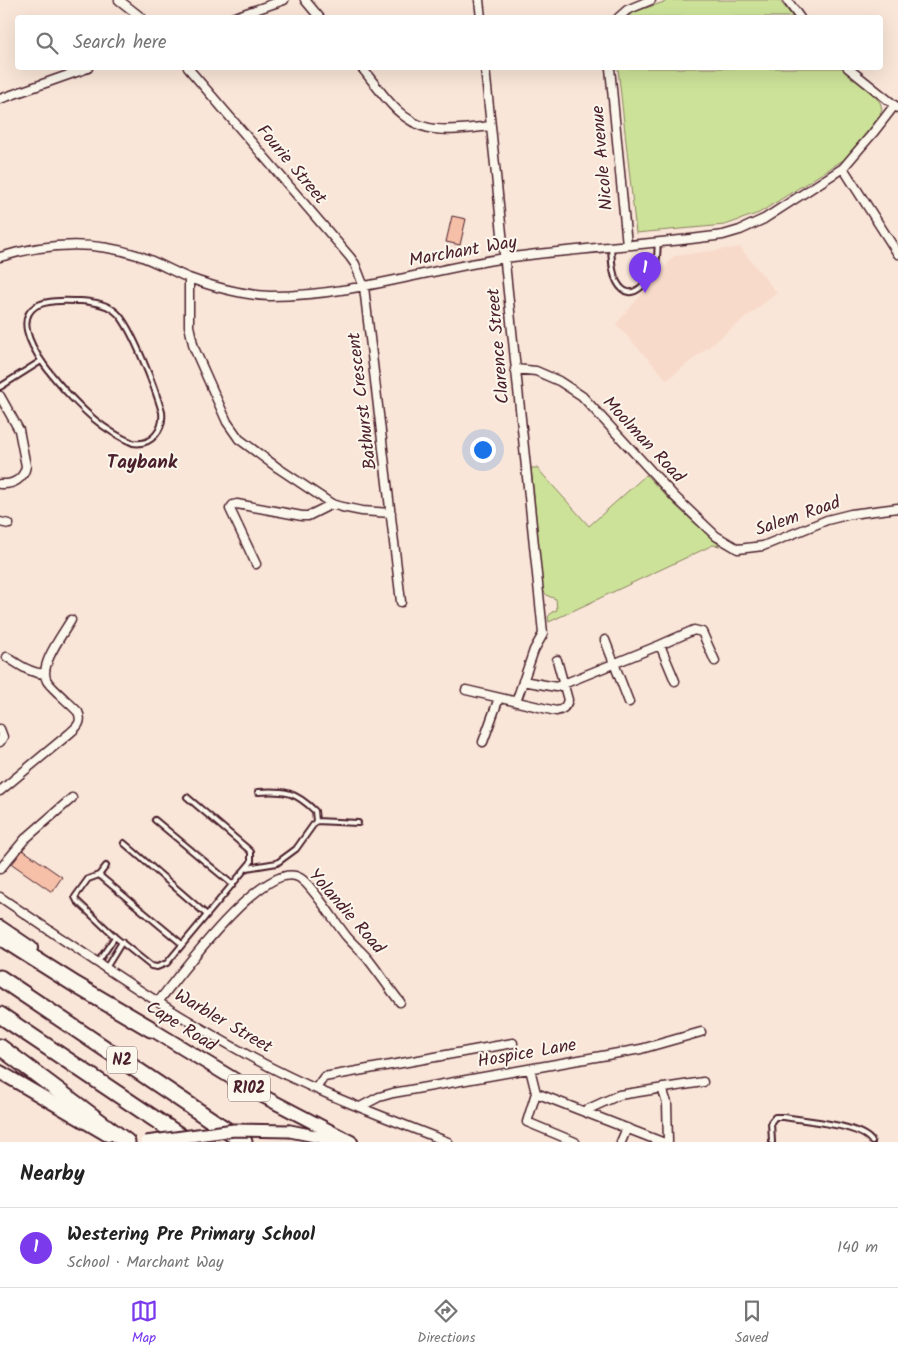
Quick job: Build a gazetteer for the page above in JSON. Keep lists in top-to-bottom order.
{
  "streets": {
    "highway": ["N2"],
    "main road": ["Cape Road", "R102"],
    "street": [
      "Nicole Avenue",
      "Fourie Street",
      "Marchant Way",
      "Clarence Street",
      "Bathurst Crescent",
      "Moolman Road",
      "Salem Road",
      "Yolandie Road",
      "Warbler Street",
      "Hospice Lane"
    ]
  },
  "crossings": [
    ["Nicole Avenue", "Marchant Way"],
    ["Fourie Street", "Marchant Way"],
    ["Fourie Street", "Bathurst Crescent"],
    ["Marchant Way", "Clarence Street"],
    ["Marchant Way", "Bathurst Crescent"],
    ["Clarence Street", "Moolman Road"],
    ["Moolman Road", "Salem Road"],
    ["Yolandie Road", "Warbler Street"],
    ["Warbler Street", "Hospice Lane"]
  ],
  "districts": ["Taybank"],
  "page": {
    "search": "Search here",
    "pins": "1",
    "heading": "Nearby",
    "list": [
      {
        "mark": "1",
        "name": "Westering Pre Primary School",
        "note": "School · Marchant Way",
        "value": "140 m"
      }
    ],
    "nav": ["Map", "Directions", "Saved"]
  }
}
